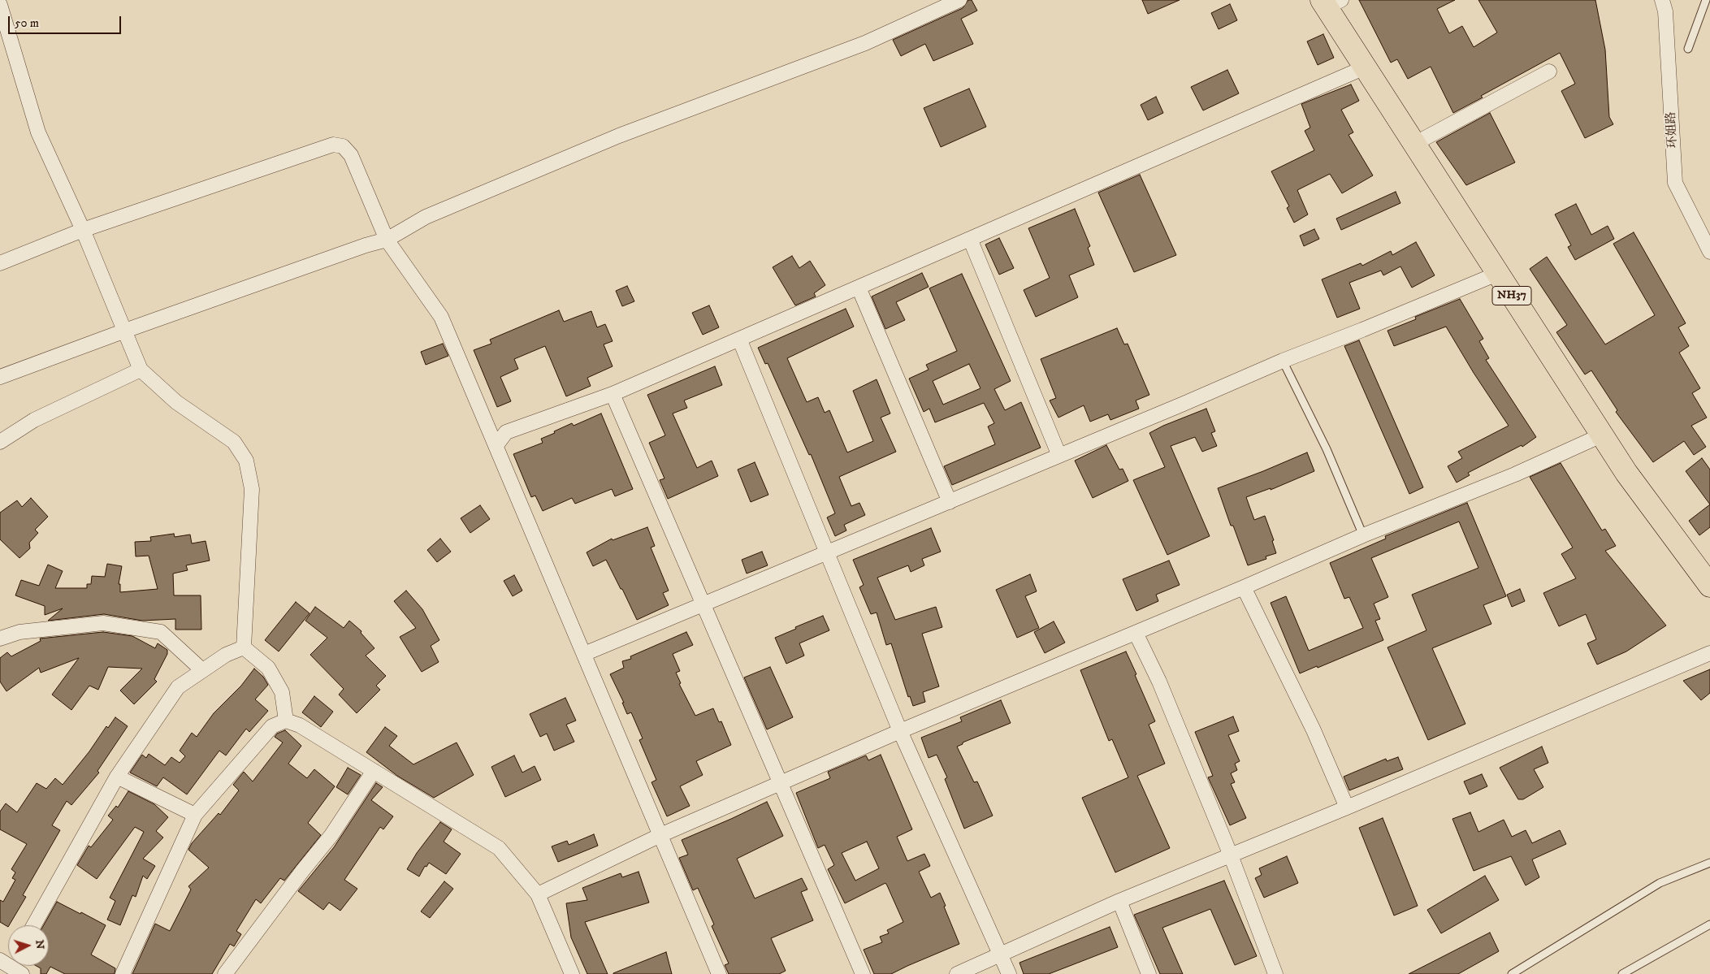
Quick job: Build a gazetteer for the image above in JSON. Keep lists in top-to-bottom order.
{
  "streets": {
    "highway": ["NH37"],
    "street": ["环姐路"]
  },
  "scale_bar": "50 m",
  "north": "right"
}
